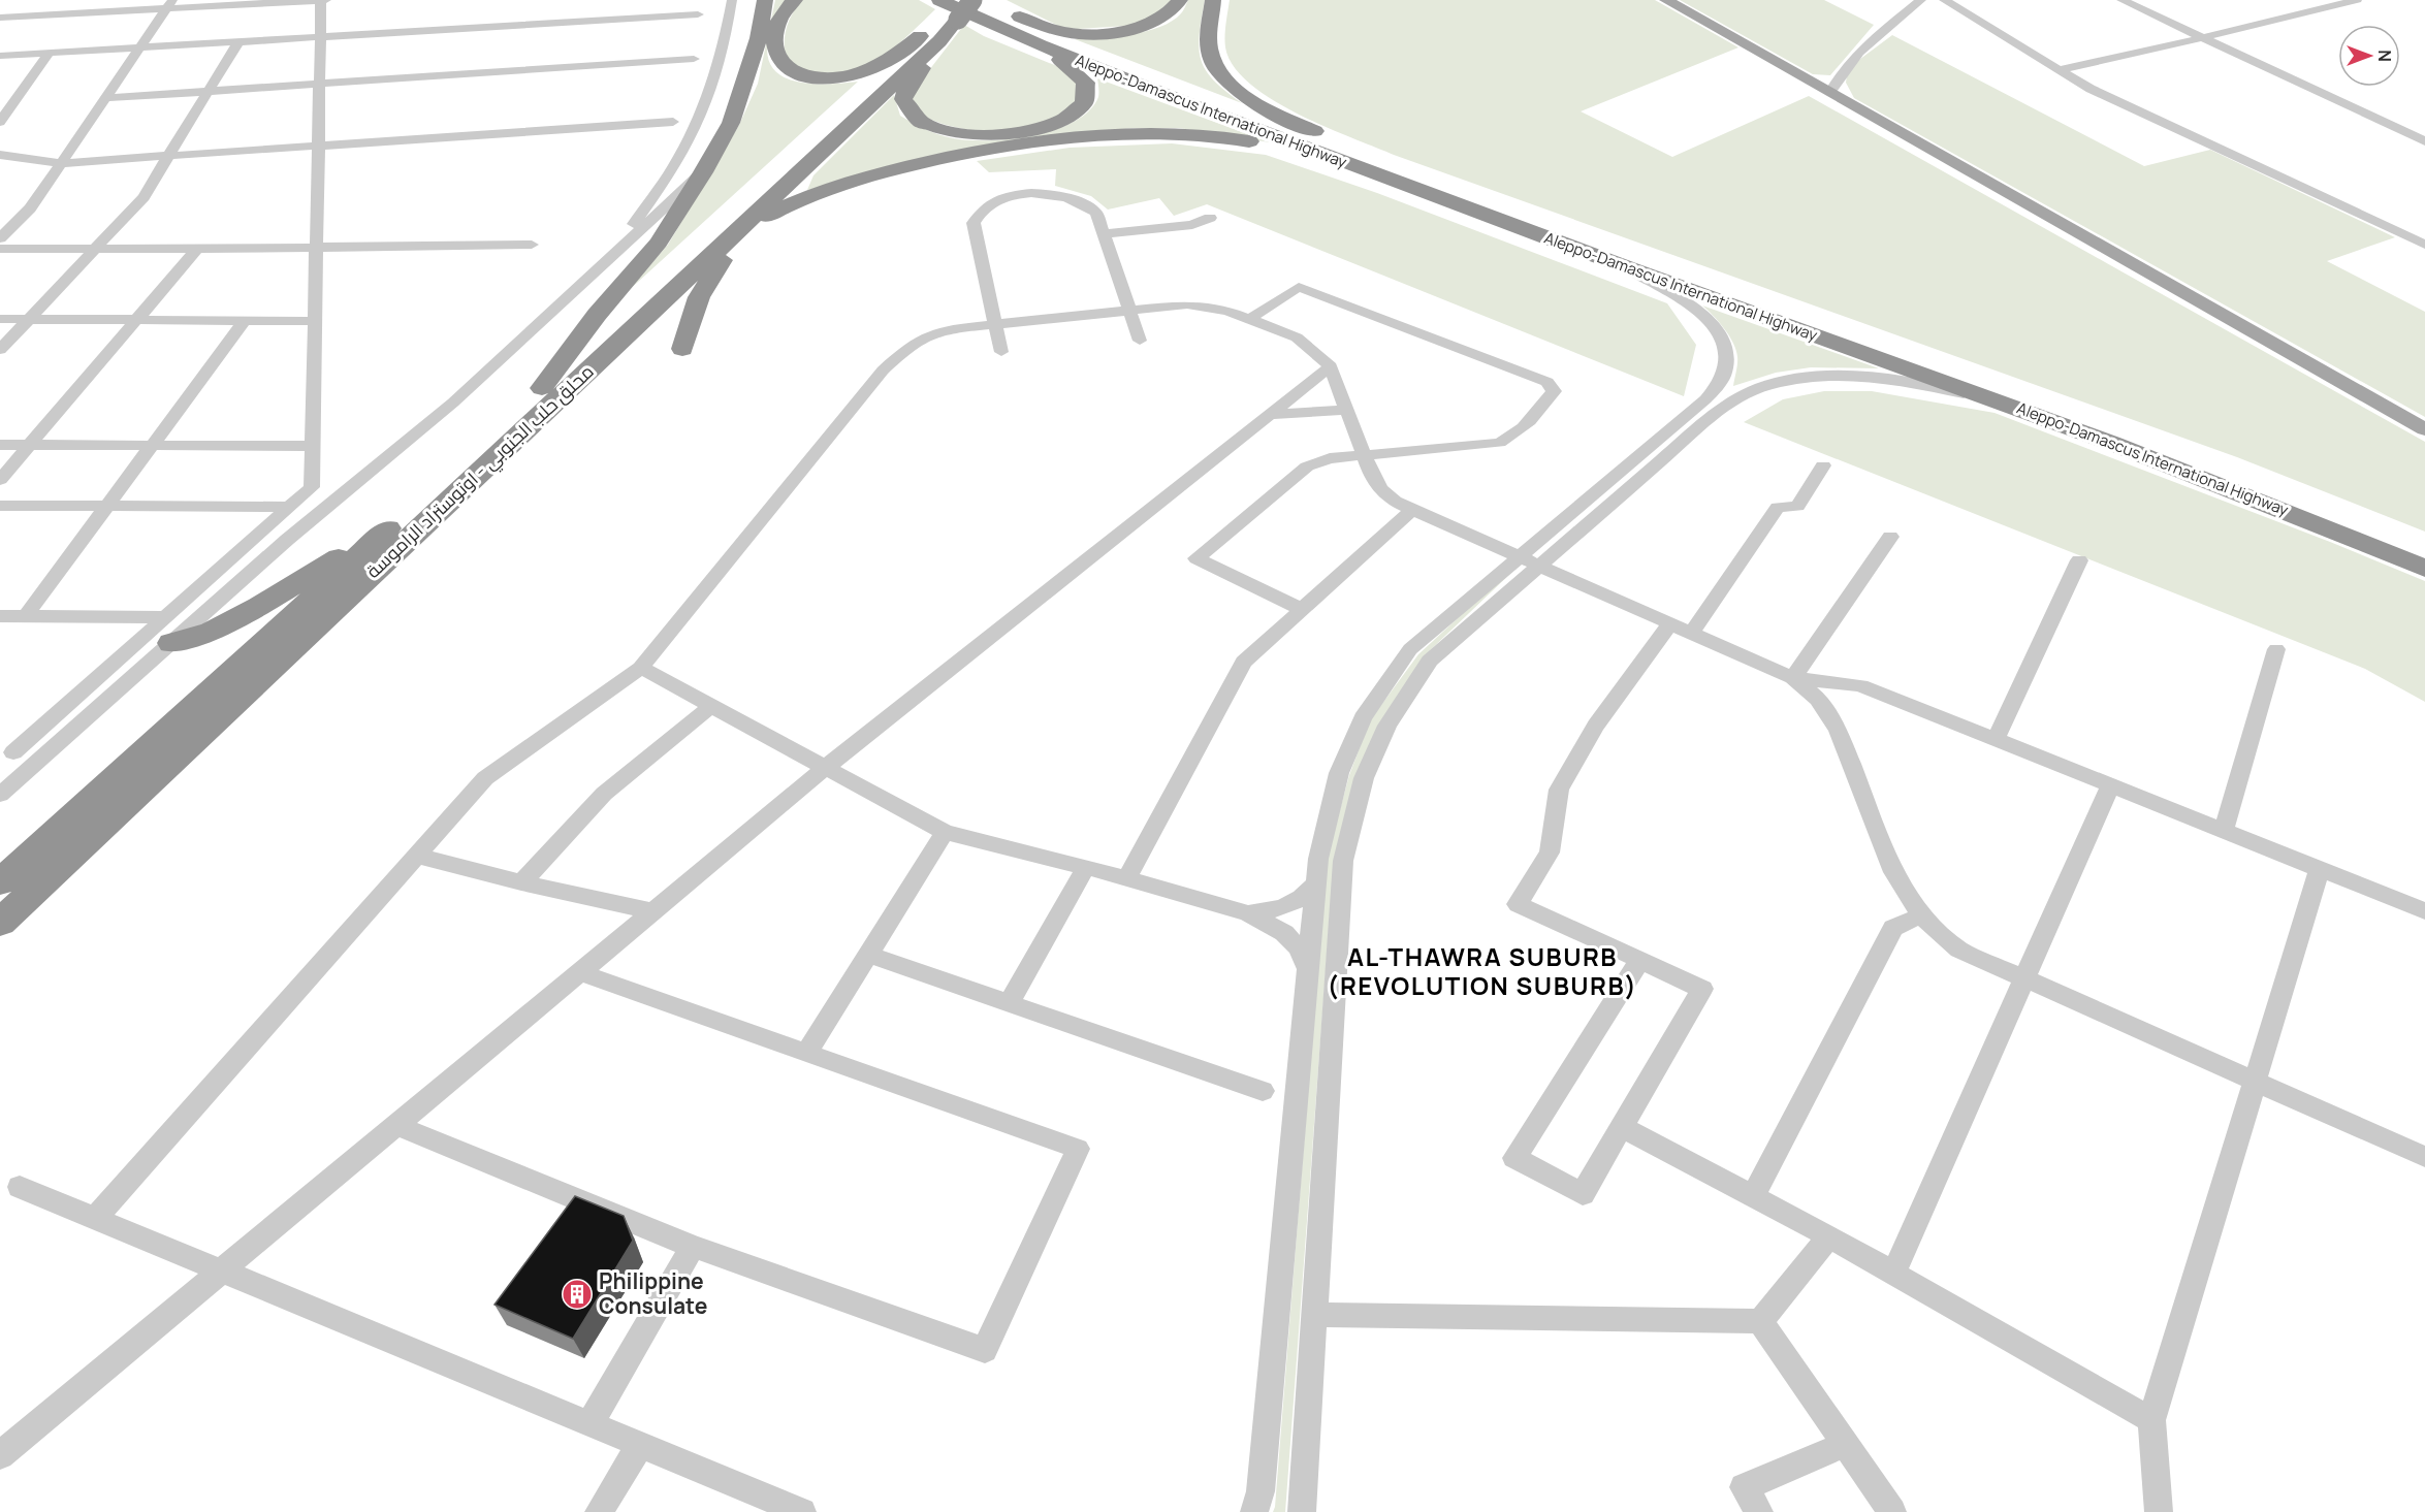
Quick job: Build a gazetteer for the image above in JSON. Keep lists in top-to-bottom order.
{
  "streets": {
    "highway": ["Aleppo-Damascus International Highway", "محلق حلب الجنوبي - اوتوستراد الراموسة"]
  },
  "crossings": [
    ["Aleppo-Damascus International Highway", "محلق حلب الجنوبي - اوتوستراد الراموسة"]
  ],
  "districts": ["AL-THAWRA SUBURB (REVOLUTION SUBURB)"],
  "places": {
    "building": ["Philippine Consulate"]
  },
  "north": "right"
}
